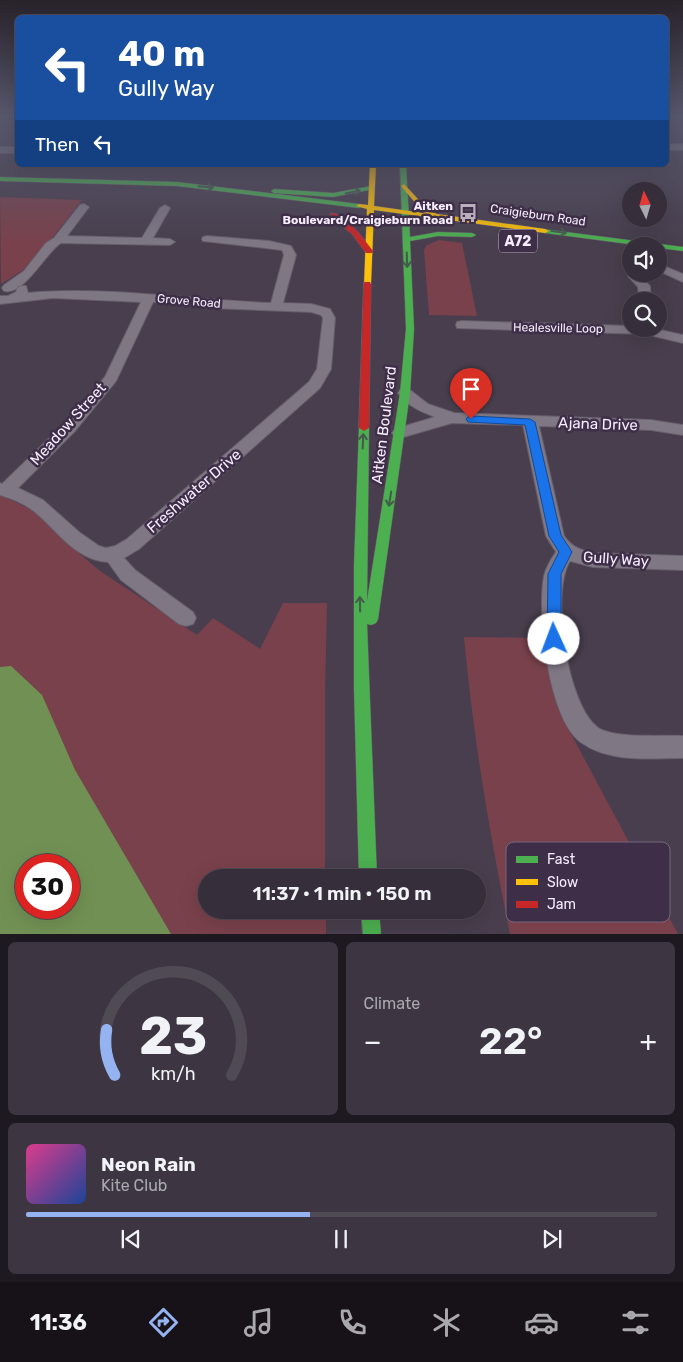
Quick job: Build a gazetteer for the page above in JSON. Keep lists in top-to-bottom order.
{
  "streets": {
    "main road": ["Craigieburn Road", "A72", "Aitken Boulevard"],
    "street": [
      "Grove Road",
      "Healesville Loop",
      "Meadow Street",
      "Ajana Drive",
      "Freshwater Drive",
      "Gully Way"
    ]
  },
  "crossings": [
    ["Craigieburn Road", "Aitken Boulevard"],
    ["Grove Road", "Meadow Street"],
    ["Grove Road", "Freshwater Drive"],
    ["Ajana Drive", "Aitken Boulevard"],
    ["Ajana Drive", "Gully Way"]
  ],
  "one_way": ["Craigieburn Road"],
  "places": {
    "bus stop": ["Aitken Boulevard/Craigieburn Road"]
  },
  "legend": ["Fast", "Slow", "Jam"],
  "north": "top",
  "page": {
    "turn": ["40 m", "Gully Way"],
    "then": "Then",
    "limit": "30",
    "trip": "11:37 · 1 min · 150 m",
    "tile": "Climate",
    "heat": ["−", "22°", "+"],
    "song": ["Neon Rain", "Kite Club"],
    "tabs": "11:36",
    "gauge": ["23", "km/h"]
  }
}
